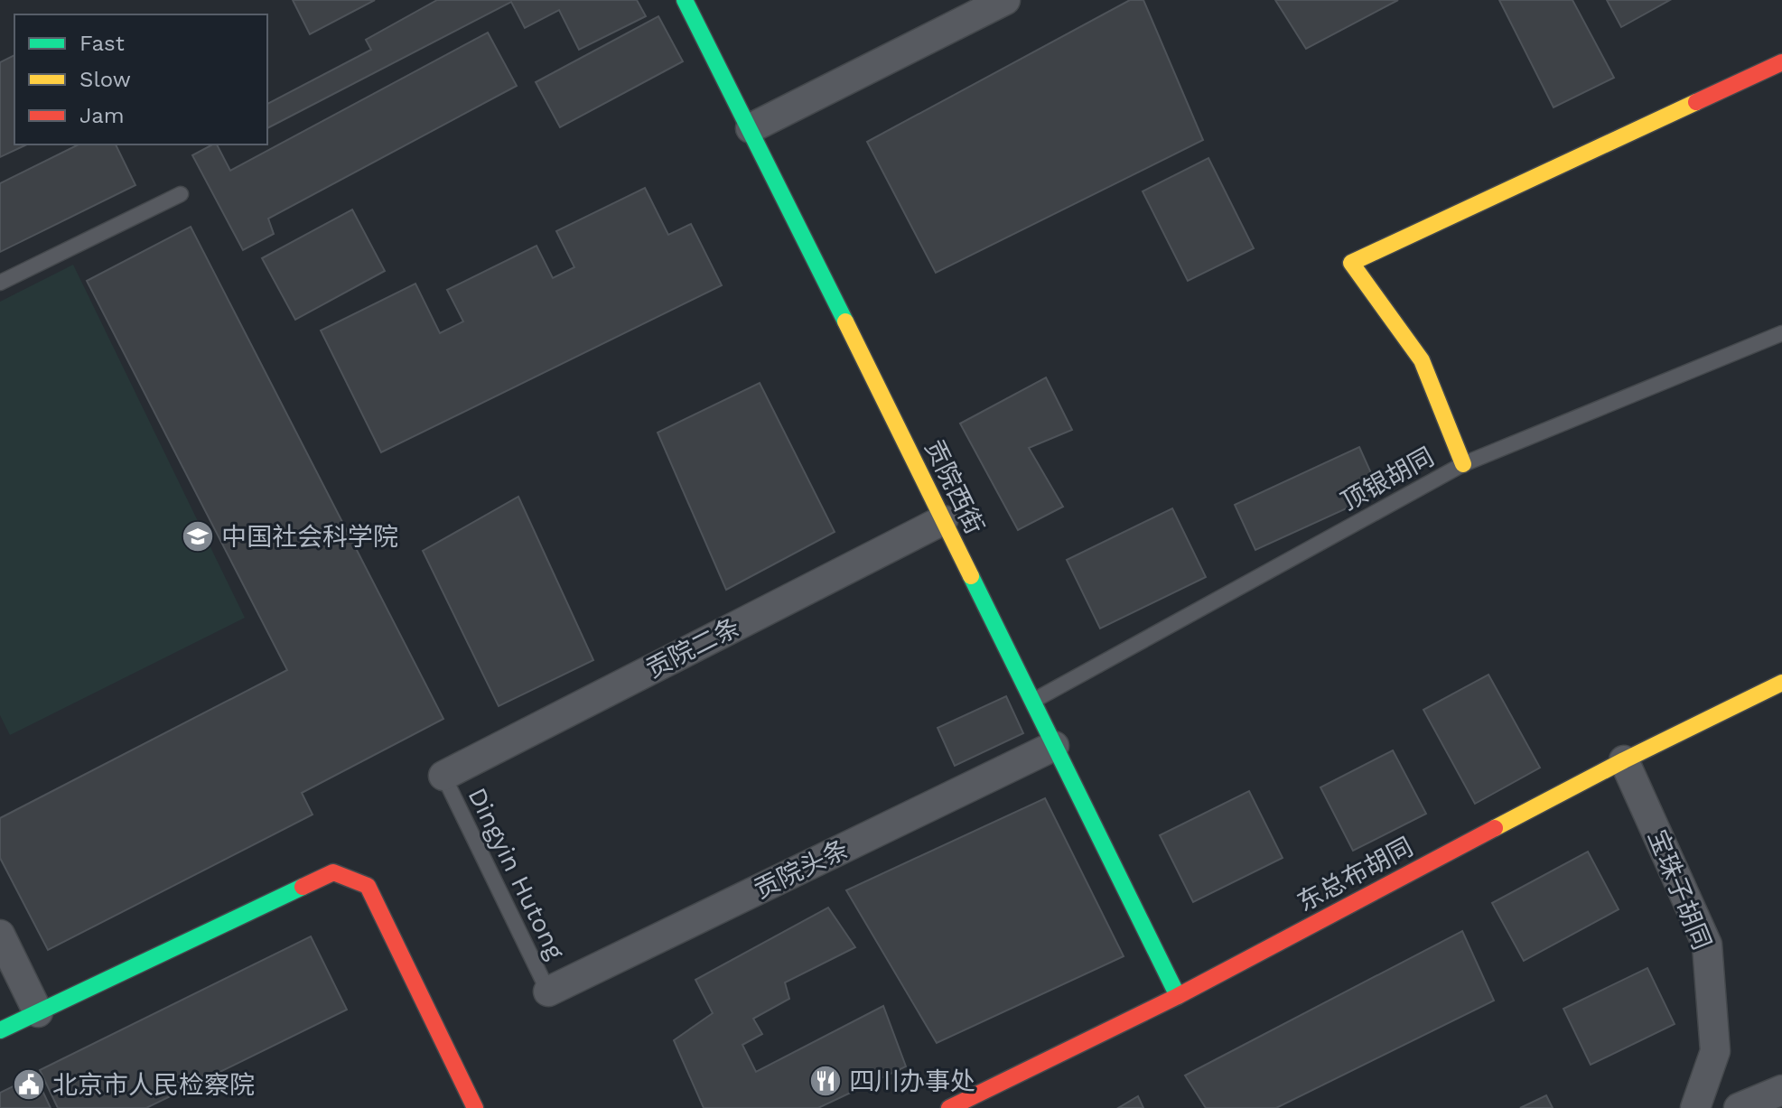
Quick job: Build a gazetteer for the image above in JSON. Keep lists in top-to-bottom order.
{
  "streets": {
    "street": [
      "贡院西街",
      "贡院二条",
      "贡院头条",
      "东总布胡同",
      "宝珠子胡同"
    ],
    "lane": ["顶银胡同", "Dingyin Hutong"]
  },
  "crossings": [
    ["顶银胡同", "贡院西街"],
    ["贡院西街", "贡院二条"],
    ["贡院西街", "贡院头条"],
    ["贡院西街", "东总布胡同"],
    ["贡院二条", "Dingyin Hutong"],
    ["贡院头条", "Dingyin Hutong"],
    ["东总布胡同", "宝珠子胡同"]
  ],
  "places": {
    "school or university": ["中国社会科学院"],
    "restaurant": ["四川办事处"],
    "public building": ["北京市人民检察院"]
  },
  "legend": ["Fast", "Slow", "Jam"]
}
